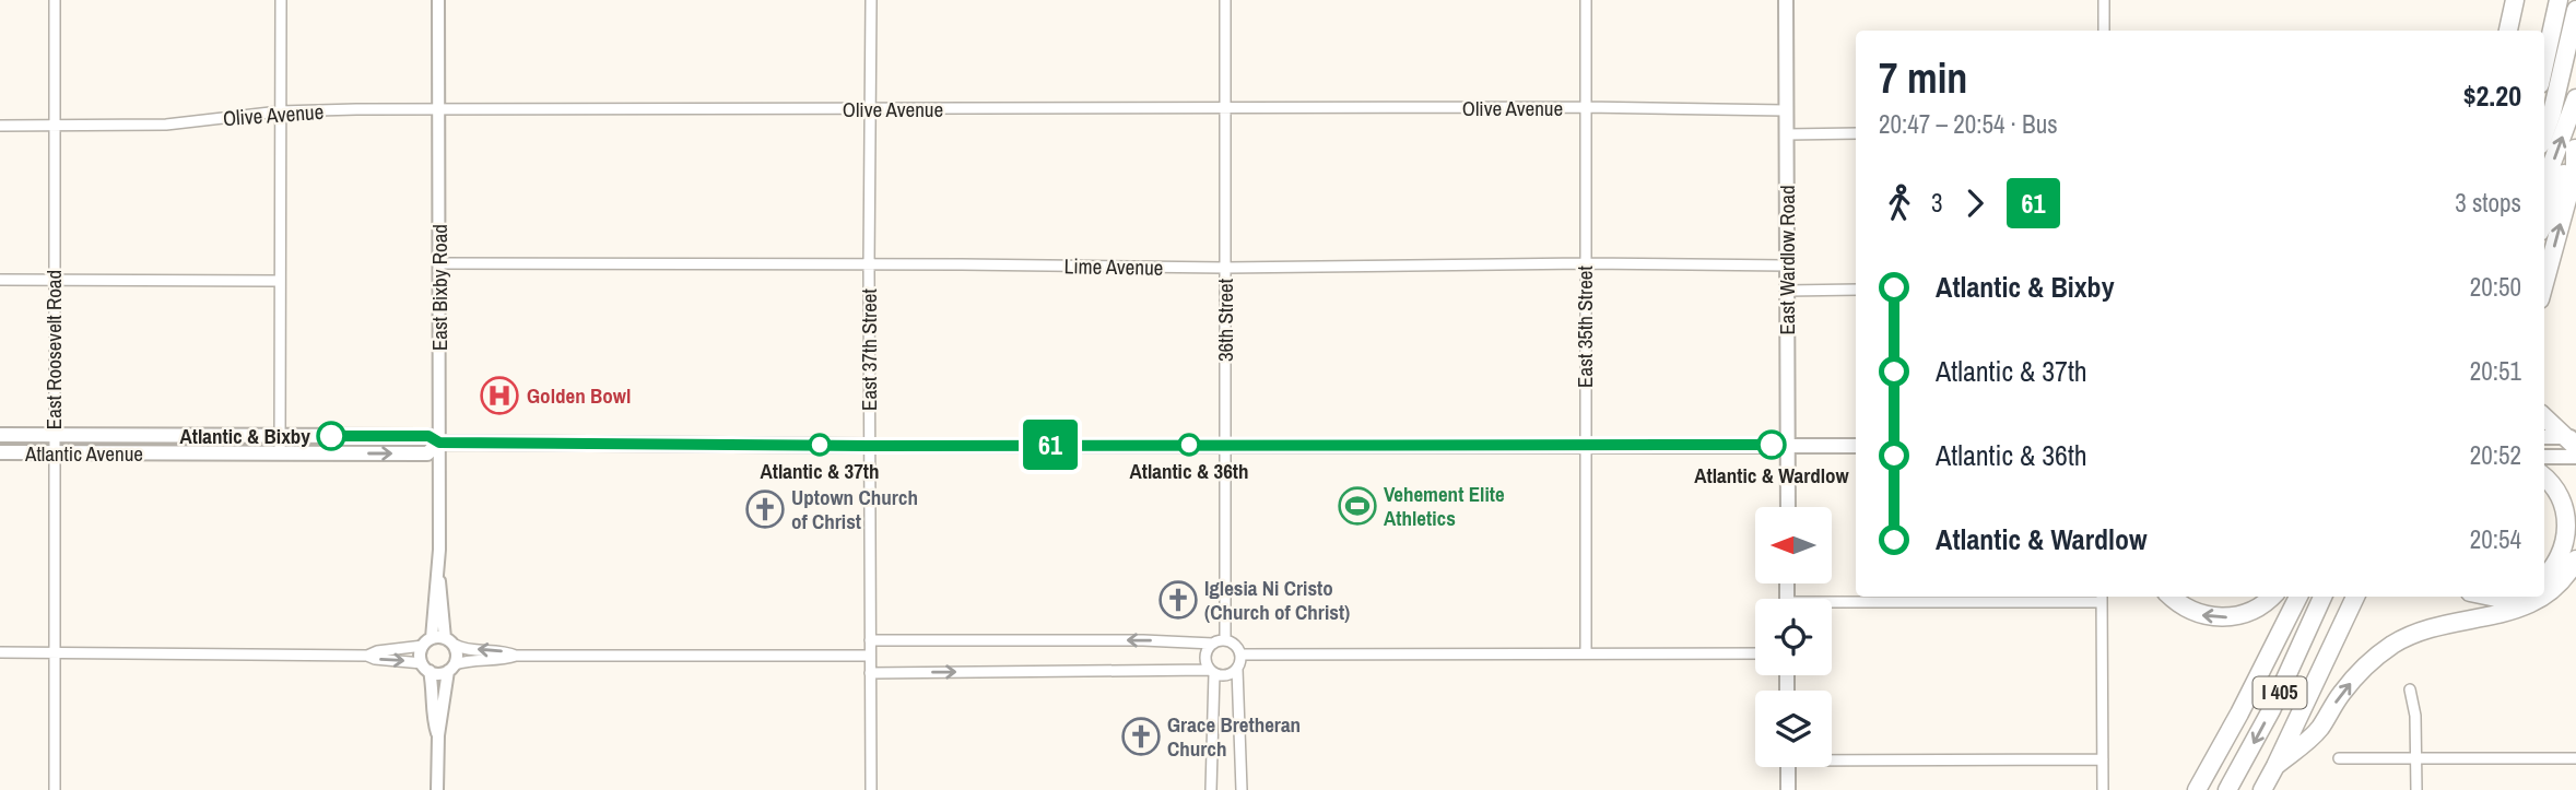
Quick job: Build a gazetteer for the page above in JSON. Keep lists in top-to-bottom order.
{
  "streets": {
    "highway": ["I 405"],
    "main road": ["East Wardlow Road", "Atlantic Avenue"],
    "street": [
      "Olive Avenue",
      "Lime Avenue",
      "East Bixby Road",
      "36th Street",
      "East 35th Street",
      "East Roosevelt Road",
      "East 37th Street"
    ]
  },
  "crossings": [
    ["Olive Avenue", "East Wardlow Road"],
    ["Olive Avenue", "East Bixby Road"],
    ["Olive Avenue", "36th Street"],
    ["Olive Avenue", "East 35th Street"],
    ["Olive Avenue", "East Roosevelt Road"],
    ["Olive Avenue", "East 37th Street"],
    ["East Wardlow Road", "Lime Avenue"],
    ["East Wardlow Road", "Atlantic Avenue"],
    ["Lime Avenue", "East Bixby Road"],
    ["Lime Avenue", "36th Street"],
    ["Lime Avenue", "East 35th Street"],
    ["Lime Avenue", "East 37th Street"],
    ["East Bixby Road", "Atlantic Avenue"],
    ["36th Street", "Atlantic Avenue"],
    ["East 35th Street", "Atlantic Avenue"],
    ["East Roosevelt Road", "Atlantic Avenue"],
    ["East 37th Street", "Atlantic Avenue"]
  ],
  "places": {
    "hospital": ["Golden Bowl"],
    "other": [
      "Atlantic & Bixby",
      "Atlantic & 37th",
      "Atlantic & 36th",
      "Atlantic & Wardlow"
    ],
    "sports": ["Vehement Elite Athletics"],
    "church": ["Uptown Church of Christ", "Iglesia Ni Cristo (Church of Christ)", "Grace Bretheran Church"]
  },
  "lines": ["bus line 61"],
  "north": "left",
  "page": {
    "on_map": "61",
    "heading": ["7 min", "20:47 – 20:54 · Bus", "$2.20"],
    "legs": ["3", "61", "3 stops"],
    "list": [
      {
        "name": "Atlantic & Bixby",
        "value": "20:50"
      },
      {
        "name": "Atlantic & 37th",
        "value": "20:51"
      },
      {
        "name": "Atlantic & 36th",
        "value": "20:52"
      },
      {
        "name": "Atlantic & Wardlow",
        "value": "20:54"
      }
    ]
  }
}
